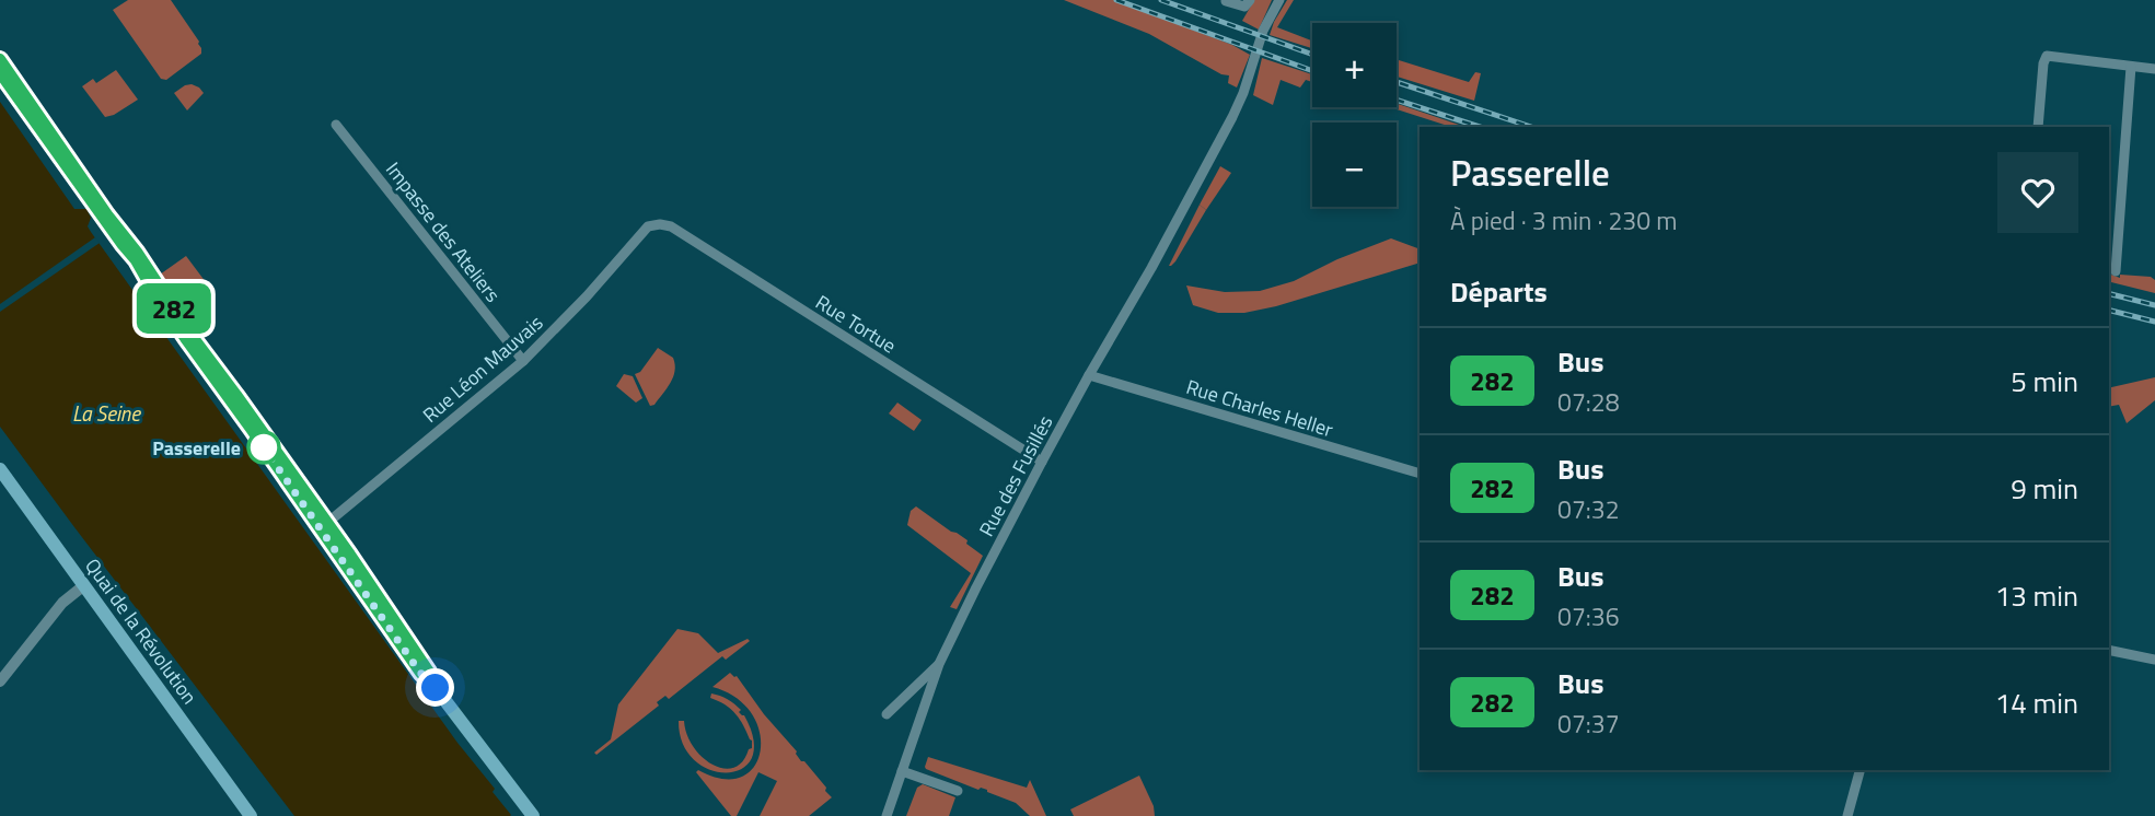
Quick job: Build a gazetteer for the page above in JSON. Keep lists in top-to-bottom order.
{
  "streets": {
    "main road": ["Quai de la Révolution"],
    "street": [
      "Impasse des Ateliers",
      "Rue Tortue",
      "Rue Léon Mauvais",
      "Rue Charles Heller",
      "Rue des Fusillés"
    ]
  },
  "crossings": [
    ["Impasse des Ateliers", "Rue Léon Mauvais"],
    ["Rue Tortue", "Rue Léon Mauvais"],
    ["Rue Tortue", "Rue des Fusillés"],
    ["Rue Charles Heller", "Rue des Fusillés"]
  ],
  "water": ["La Seine"],
  "places": ["Passerelle"],
  "lines": ["bus line 282"],
  "page": {
    "on_map": "282",
    "map_buttons": ["+", "−"],
    "heading": [
      ["Passerelle", "À pied · 3 min · 230 m"],
      "Départs"
    ],
    "list": [
      {
        "mark": "282",
        "name": "Bus",
        "note": "07:28",
        "value": "5 min"
      },
      {
        "mark": "282",
        "name": "Bus",
        "note": "07:32",
        "value": "9 min"
      },
      {
        "mark": "282",
        "name": "Bus",
        "note": "07:36",
        "value": "13 min"
      },
      {
        "mark": "282",
        "name": "Bus",
        "note": "07:37",
        "value": "14 min"
      }
    ]
  }
}
